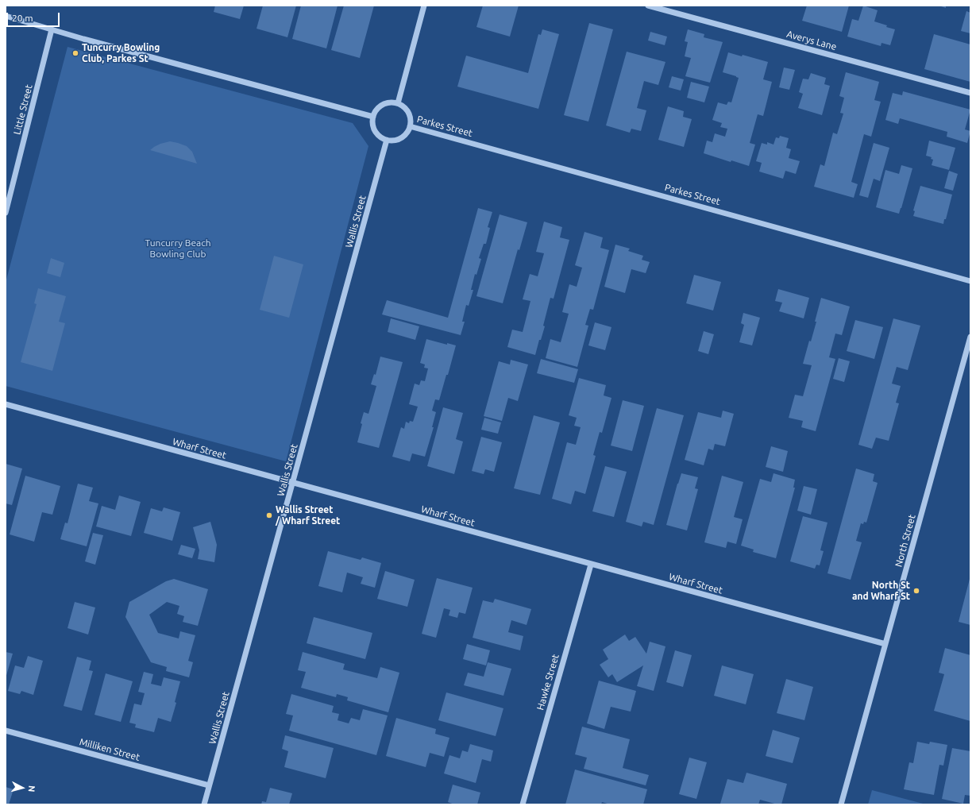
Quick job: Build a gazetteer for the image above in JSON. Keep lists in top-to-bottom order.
{
  "streets": {
    "street": [
      "Averys Lane",
      "Little Street",
      "Parkes Street",
      "Wallis Street",
      "Wharf Street",
      "North Street",
      "Hawke Street",
      "Milliken Street"
    ]
  },
  "crossings": [
    ["Parkes Street", "Wallis Street"],
    ["Wallis Street", "Wharf Street"],
    ["Wallis Street", "Milliken Street"],
    ["Wharf Street", "North Street"],
    ["Wharf Street", "Hawke Street"]
  ],
  "parks": ["Tuncurry Beach Bowling Club"],
  "places": ["Tuncurry Bowling Club, Parkes St", "Wallis Street / Wharf Street", "North St and Wharf St"],
  "scale_bar": "20 m",
  "north": "right"
}
